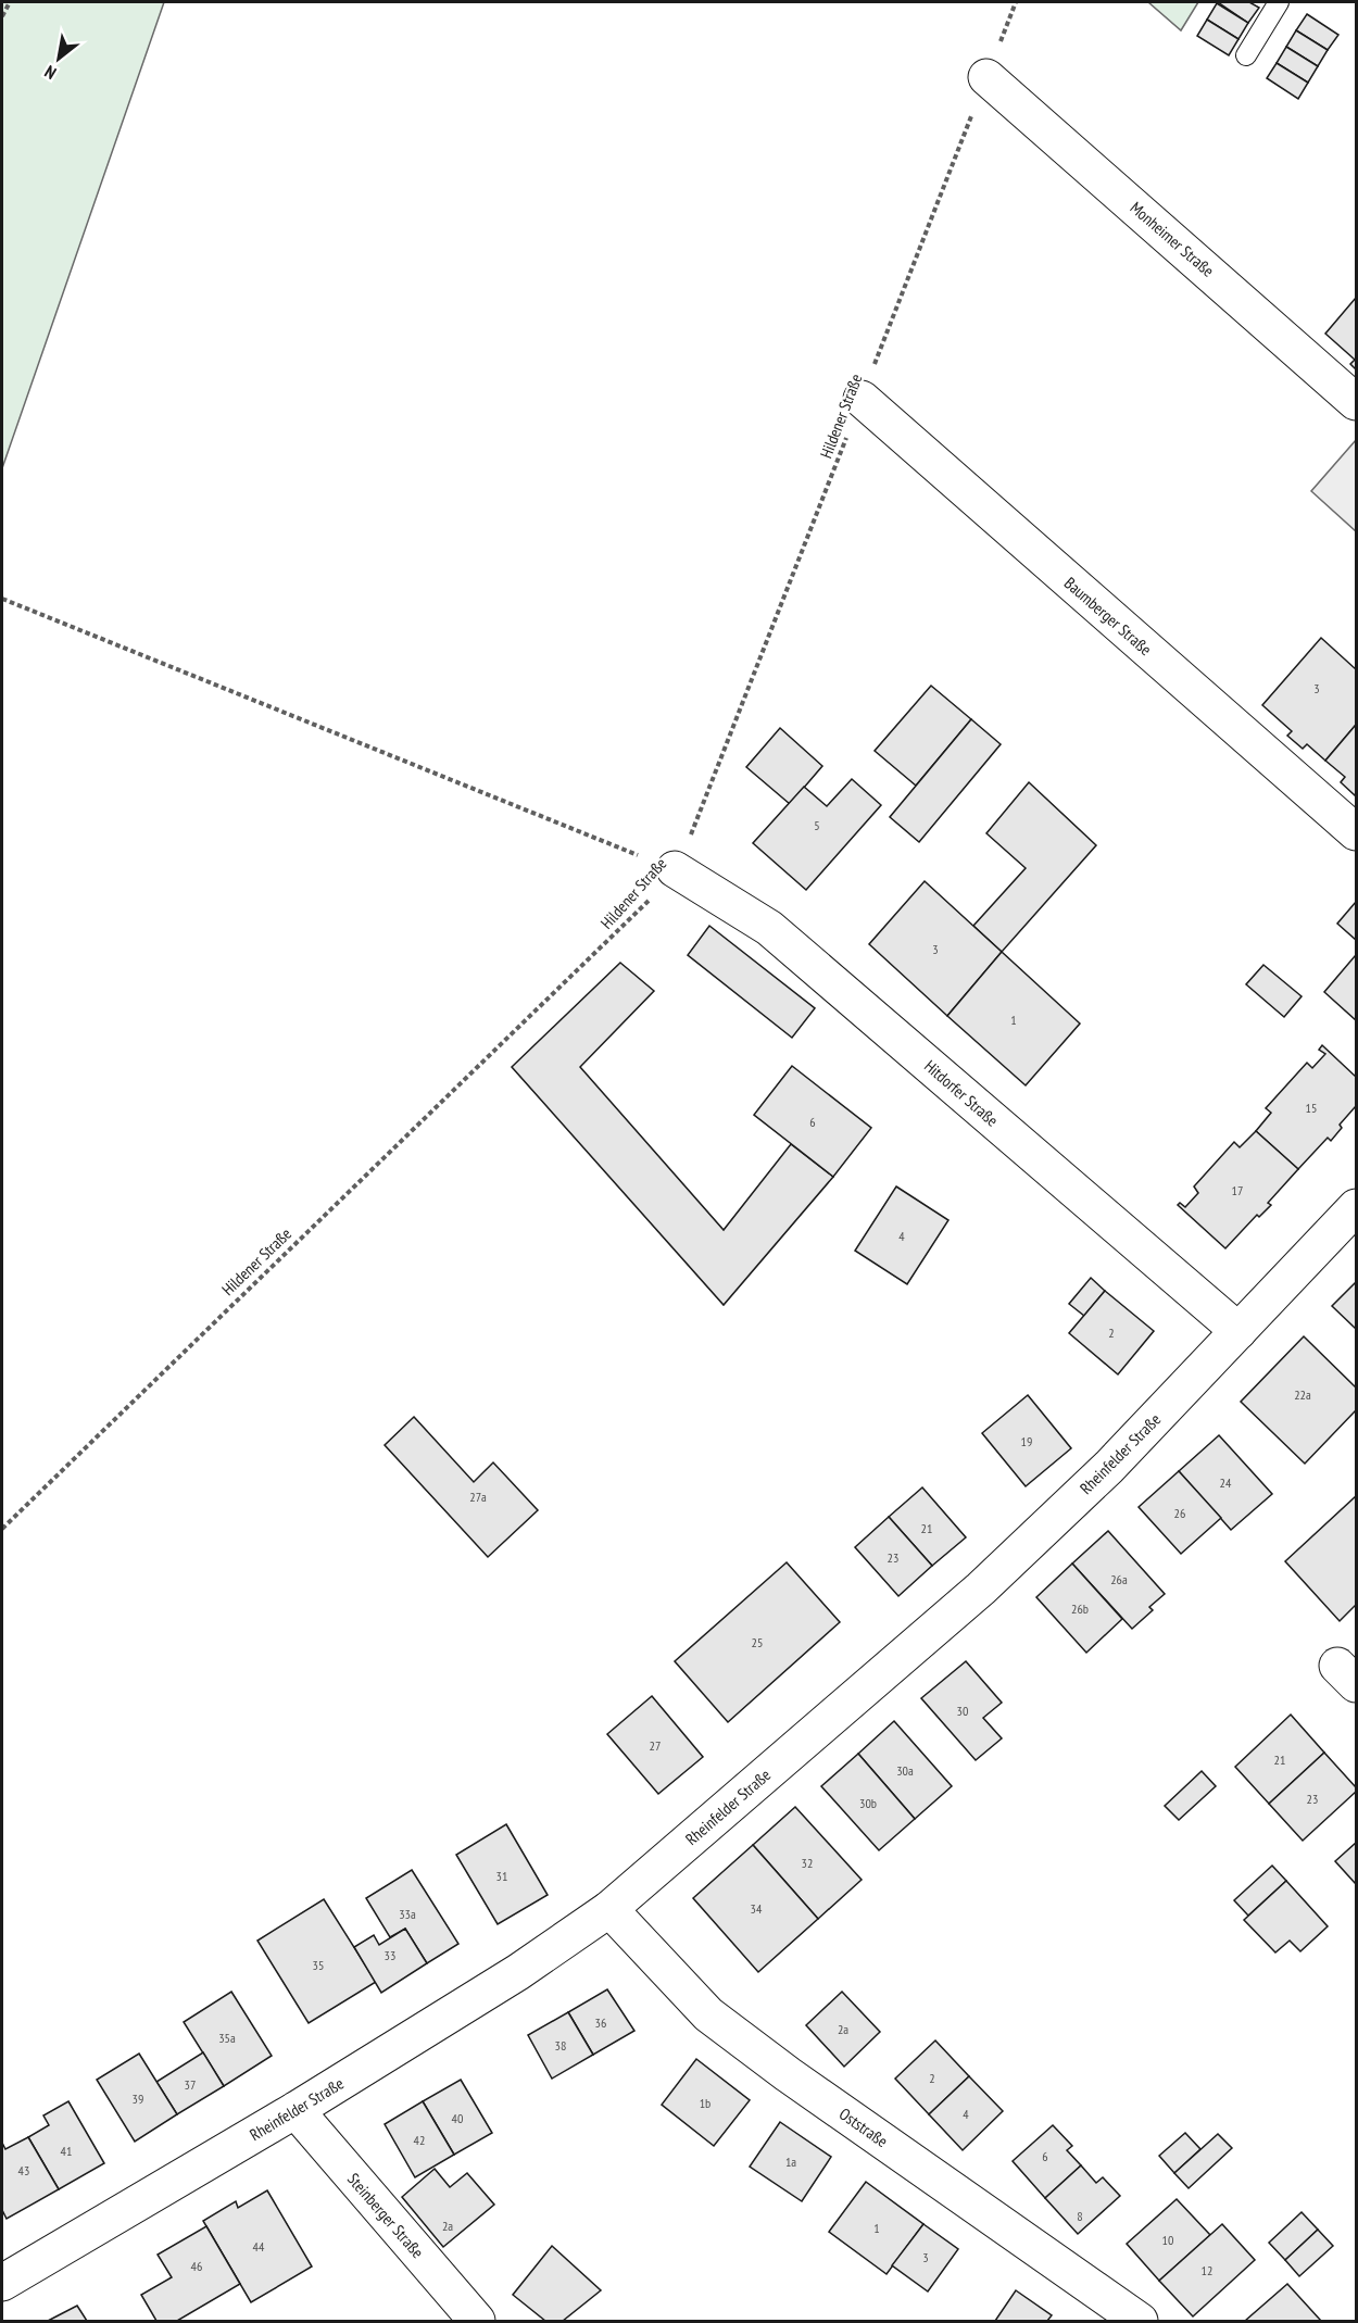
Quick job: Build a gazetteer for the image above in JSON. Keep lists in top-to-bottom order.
{
  "streets": {
    "street": [
      "Monheimer Straße",
      "Baumberger Straße",
      "Hitdorfer Straße",
      "Rheinfelder Straße",
      "Oststraße",
      "Steinberger Straße"
    ],
    "path": ["Hildener Straße"]
  },
  "crossings": [
    ["Monheimer Straße", "Hildener Straße"],
    ["Hildener Straße", "Baumberger Straße"],
    ["Hildener Straße", "Hitdorfer Straße"],
    ["Hitdorfer Straße", "Rheinfelder Straße"],
    ["Rheinfelder Straße", "Oststraße"],
    ["Rheinfelder Straße", "Steinberger Straße"]
  ],
  "house_numbers": [
    "3",
    "5",
    "3",
    "1",
    "15",
    "6",
    "17",
    "4",
    "2",
    "22a",
    "19",
    "24",
    "27a",
    "26",
    "21",
    "23",
    "26a",
    "26b",
    "25",
    "30",
    "27",
    "21",
    "30a",
    "23",
    "30b",
    "32",
    "31",
    "34",
    "33a",
    "33",
    "35",
    "36",
    "2a",
    "35a",
    "38",
    "2",
    "37",
    "39",
    "1b",
    "4",
    "40",
    "42",
    "41",
    "6",
    "1a",
    "43",
    "8",
    "2a",
    "1",
    "10",
    "44",
    "3",
    "46",
    "12"
  ],
  "north": "bottom left"
}
